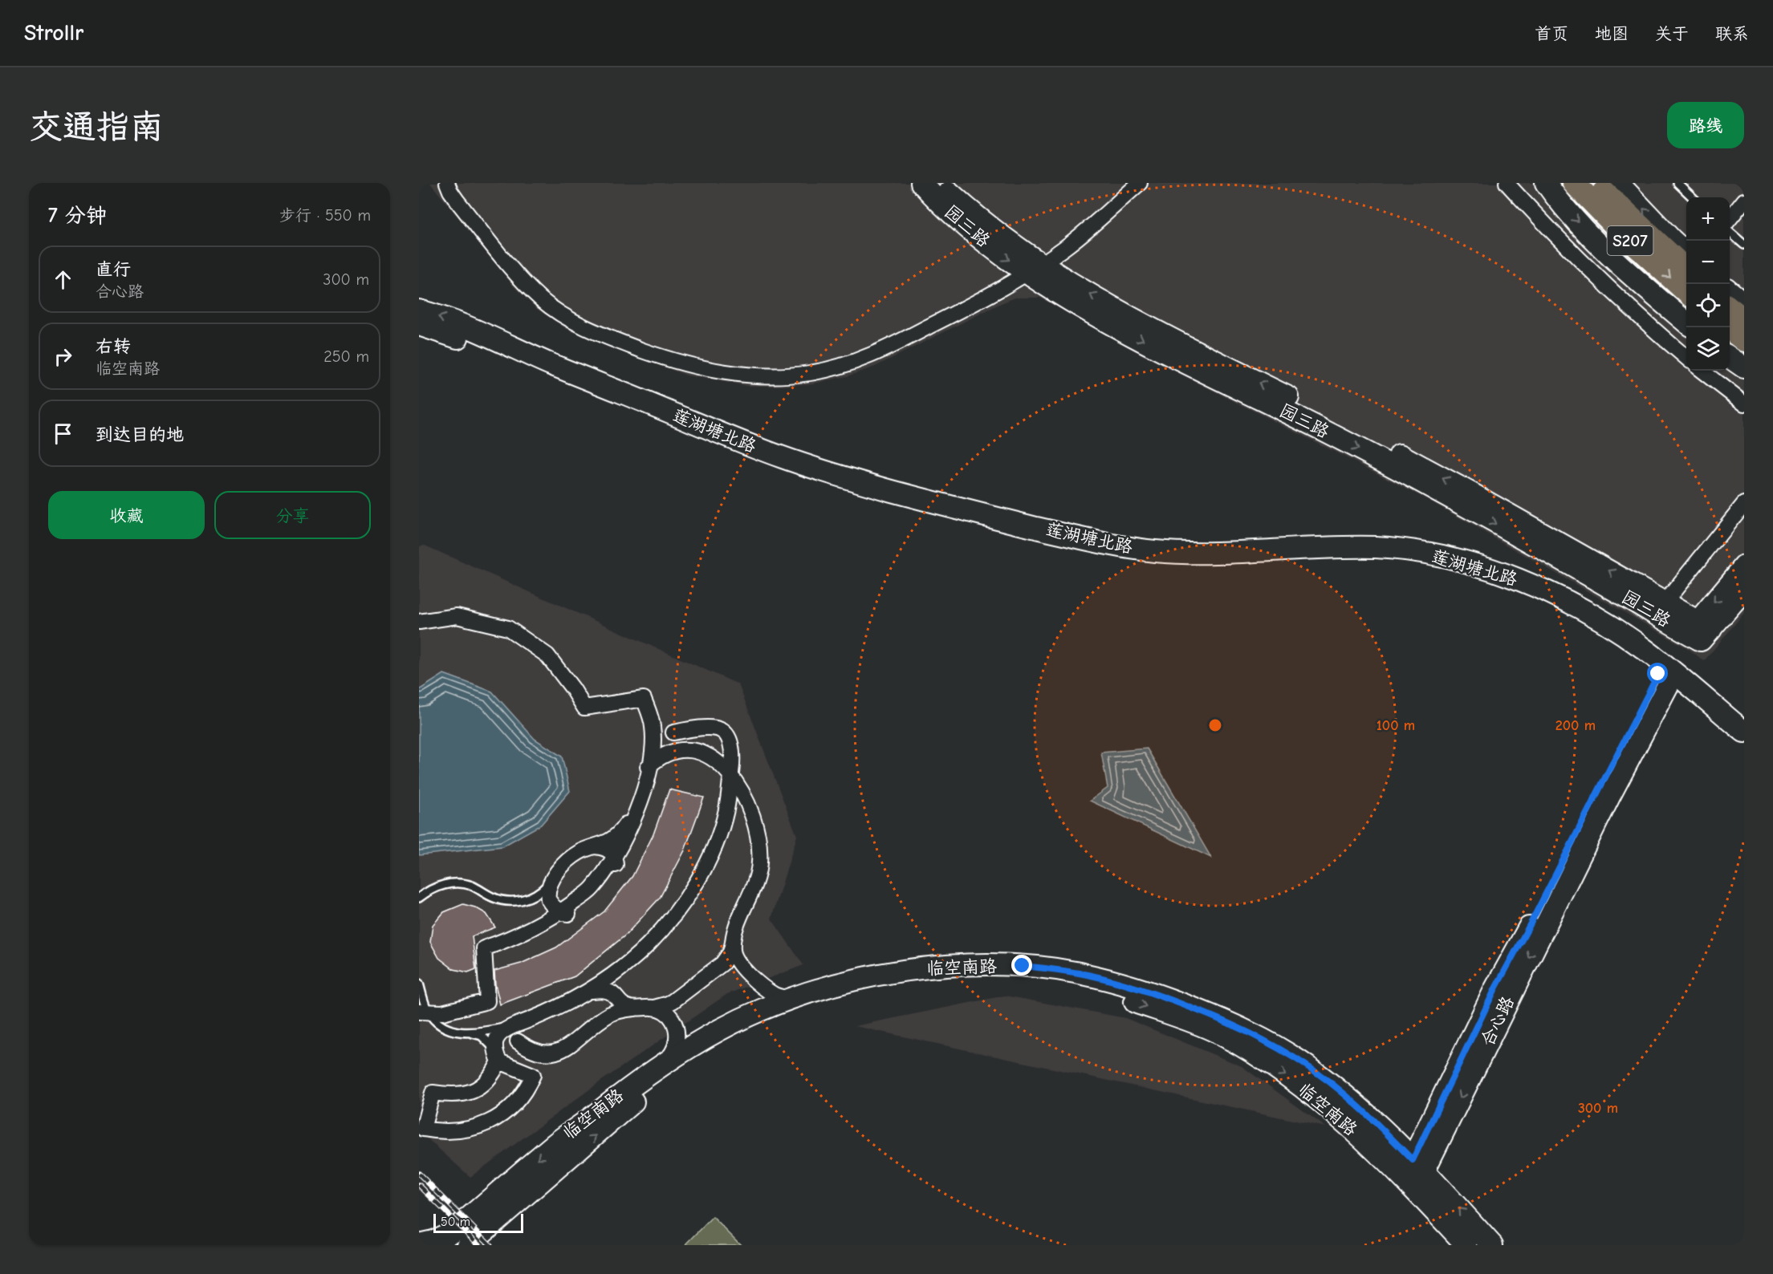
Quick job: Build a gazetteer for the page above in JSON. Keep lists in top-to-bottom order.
{
  "streets": {
    "main road": [
      "园三路",
      "S207",
      "莲湖塘北路",
      "临空南路",
      "合心路"
    ]
  },
  "crossings": [
    ["莲湖塘北路", "合心路"],
    ["临空南路", "合心路"]
  ],
  "scale_bar": "50 m",
  "page": {
    "header": "Strollr",
    "nav": [
      "首页",
      "地图",
      "关于",
      "联系"
    ],
    "buttons": [
      "路线",
      ["收藏", "分享"]
    ],
    "title": "交通指南",
    "heading": ["7 分钟", "步行 · 550 m"],
    "map_buttons": ["+", "−"],
    "list": [
      ["直行", "合心路", "300 m"],
      ["右转", "临空南路", "250 m"],
      "到达目的地"
    ],
    "scale": "50 m"
  },
  "rings": ["100 m", "200 m", "300 m"]
}
